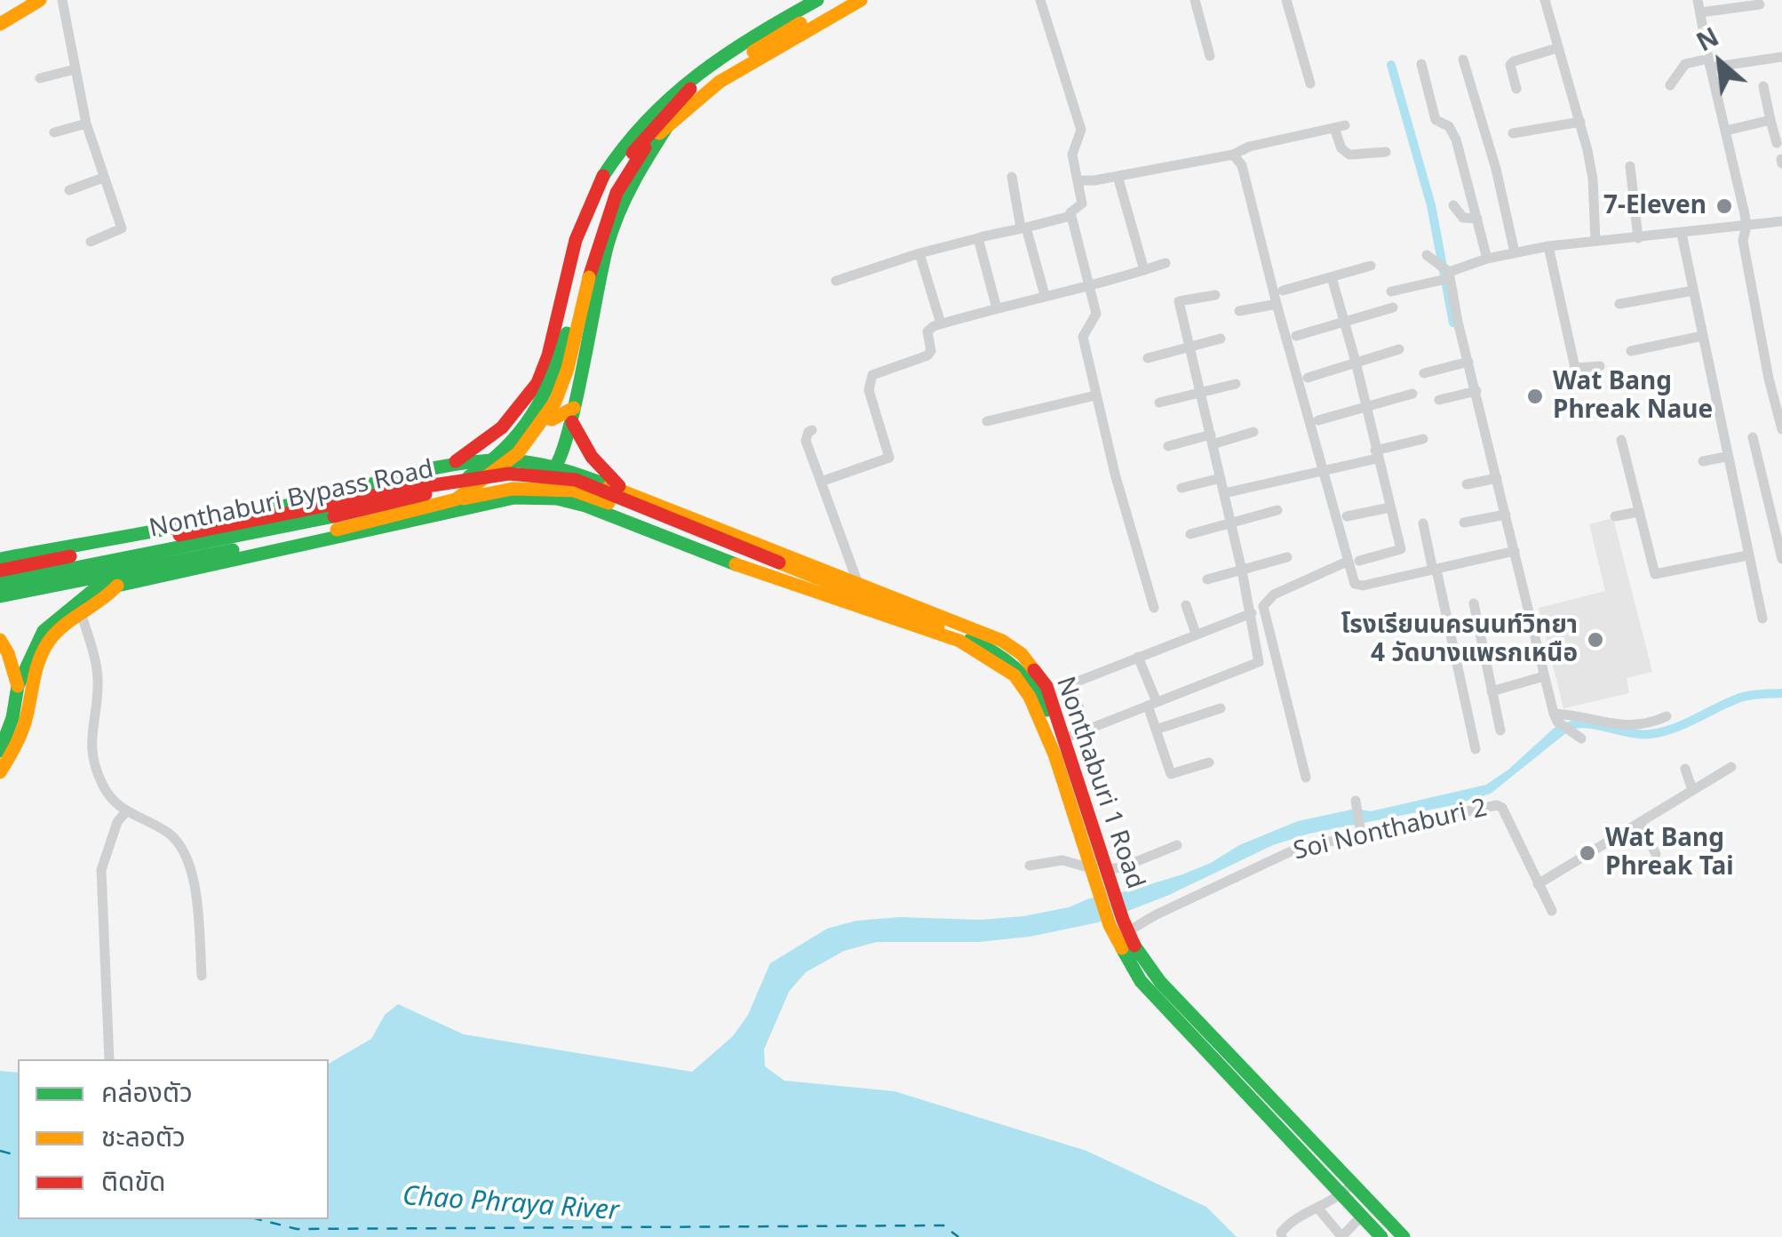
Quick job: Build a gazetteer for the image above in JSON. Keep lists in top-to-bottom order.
{
  "streets": {
    "main road": ["Nonthaburi Bypass Road", "Nonthaburi 1 Road"],
    "street": ["Soi Nonthaburi 2"]
  },
  "crossings": [
    ["Nonthaburi Bypass Road", "Nonthaburi 1 Road"],
    ["Nonthaburi 1 Road", "Soi Nonthaburi 2"]
  ],
  "water": ["Chao Phraya River"],
  "places": [
    "7-Eleven",
    "Wat Bang Phreak Naue",
    "โรงเรียนนครนนท์วิทยา 4 วัดบางแพรกเหนือ",
    "Wat Bang Phreak Tai"
  ],
  "legend": ["คล่องตัว", "ชะลอตัว", "ติดขัด"],
  "north": "top left"
}
